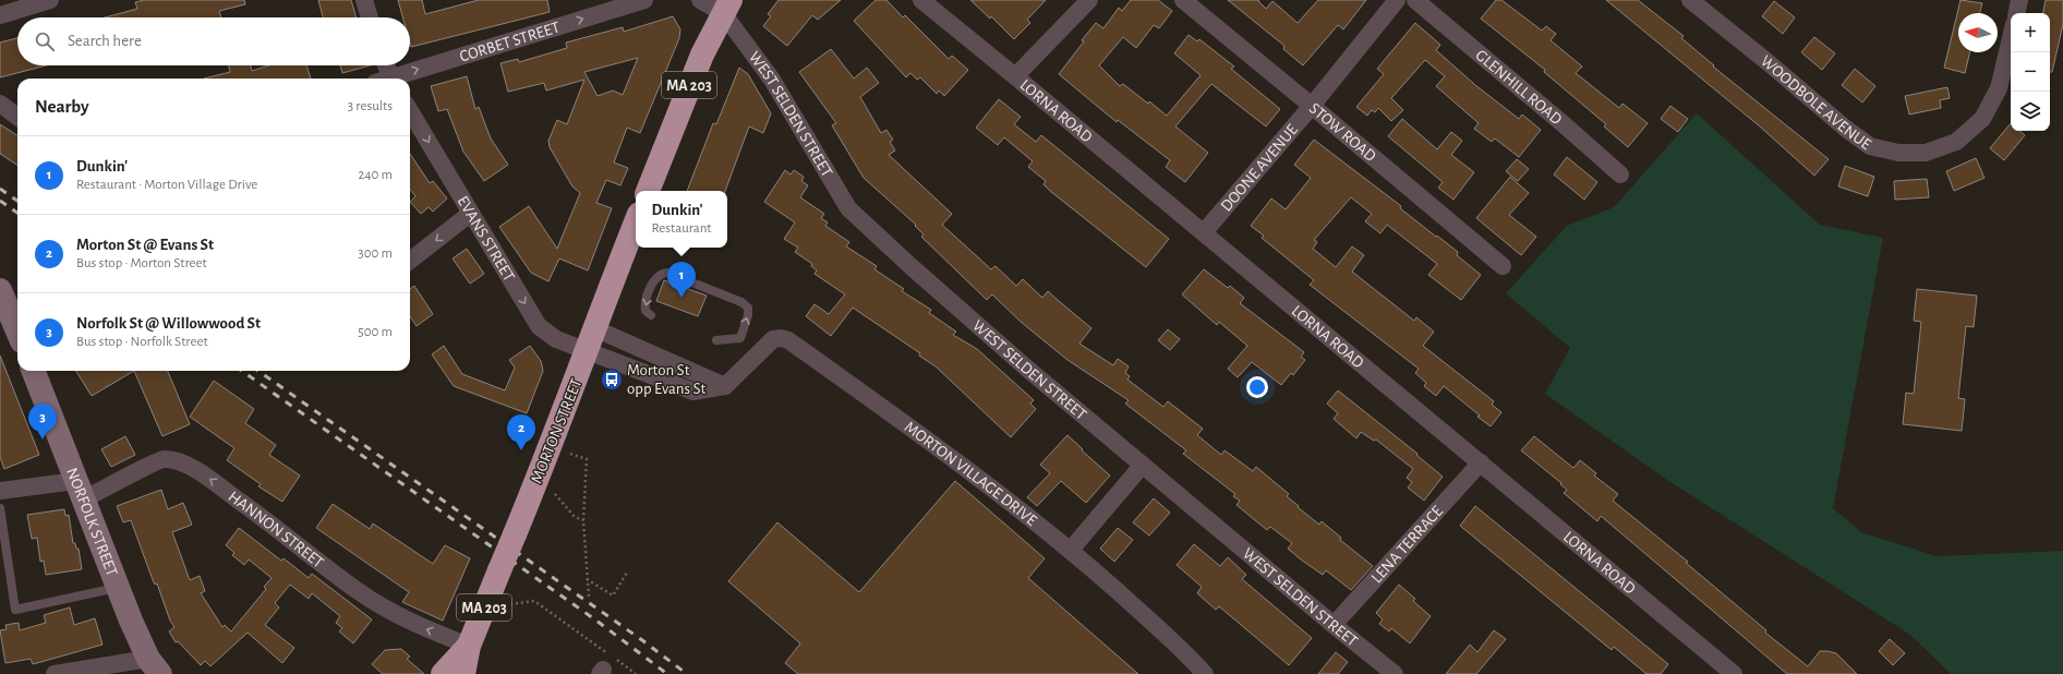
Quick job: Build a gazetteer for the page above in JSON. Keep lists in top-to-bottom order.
{
  "streets": {
    "highway": ["MA 203", "MORTON STREET"],
    "main road": ["NORFOLK STREET"],
    "street": [
      "CORBET STREET",
      "GLENHILL ROAD",
      "WOODBOLE AVENUE",
      "LORNA ROAD",
      "WEST SELDEN STREET",
      "STOW ROAD",
      "DOONE AVENUE",
      "EVANS STREET",
      "MORTON VILLAGE DRIVE",
      "HANNON STREET",
      "LENA TERRACE"
    ]
  },
  "crossings": [
    ["MA 203", "WEST SELDEN STREET"],
    ["LORNA ROAD", "DOONE AVENUE"],
    ["LORNA ROAD", "LENA TERRACE"],
    ["WEST SELDEN STREET", "LENA TERRACE"],
    ["STOW ROAD", "DOONE AVENUE"],
    ["EVANS STREET", "MORTON STREET"],
    ["MORTON STREET", "HANNON STREET"],
    ["NORFOLK STREET", "HANNON STREET"]
  ],
  "one_way": ["CORBET STREET", "EVANS STREET", "HANNON STREET"],
  "places": {
    "bus stop": ["Morton St opp Evans St"]
  },
  "north": "left",
  "page": {
    "map_buttons": ["+", "−"],
    "search": "Search here",
    "heading": ["Nearby", "3 results"],
    "list": [
      {
        "mark": "1",
        "name": "Dunkin'",
        "note": "Restaurant · Morton Village Drive",
        "value": "240 m"
      },
      {
        "mark": "2",
        "name": "Morton St @ Evans St",
        "note": "Bus stop · Morton Street",
        "value": "300 m"
      },
      {
        "mark": "3",
        "name": "Norfolk St @ Willowwood St",
        "note": "Bus stop · Norfolk Street",
        "value": "500 m"
      }
    ],
    "popup": ["Dunkin'", "Restaurant"],
    "pins": ["1", "3", "2"]
  }
}
